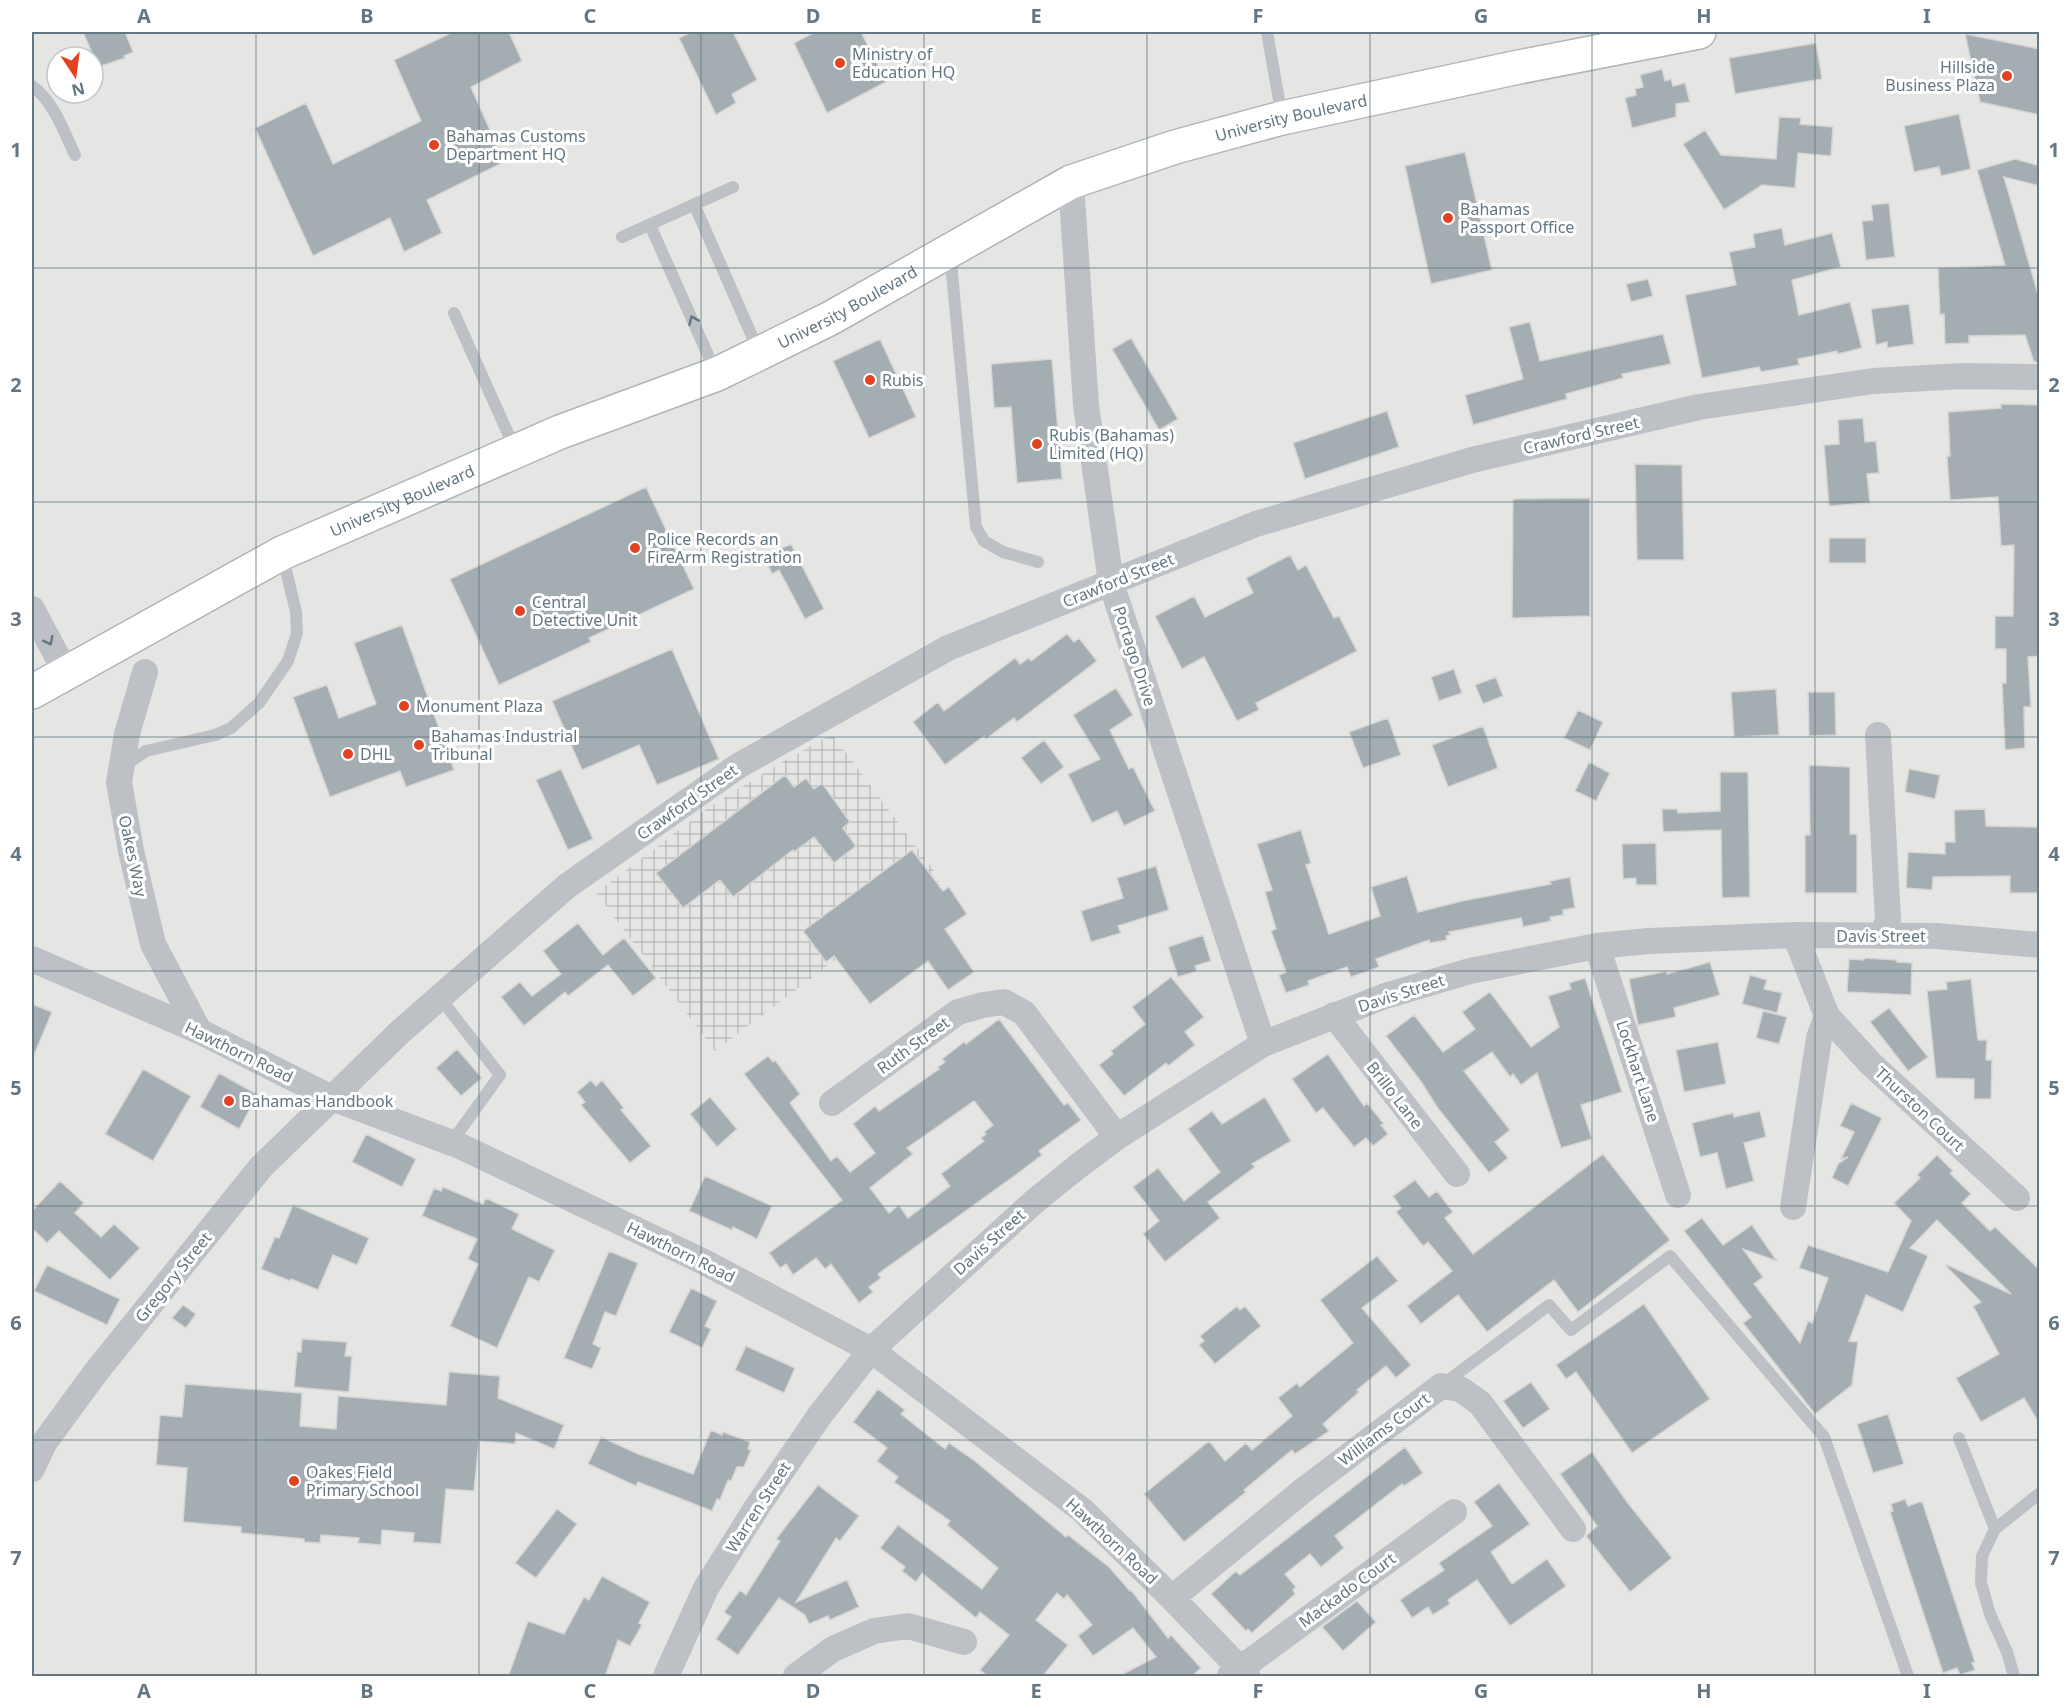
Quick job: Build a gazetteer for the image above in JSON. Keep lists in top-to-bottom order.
{
  "streets": {
    "main road": ["University Boulevard"],
    "street": [
      "Crawford Street",
      "Portago Drive",
      "Oakes Way",
      "Davis Street",
      "Ruth Street",
      "Hawthorn Road",
      "Lockhart Lane",
      "Brillo Lane",
      "Thurston Court",
      "Gregory Street",
      "Williams Court",
      "Warren Street",
      "Mackado Court"
    ]
  },
  "crossings": [
    ["University Boulevard", "Portago Drive"],
    ["Crawford Street", "Portago Drive"],
    ["Crawford Street", "Hawthorn Road"],
    ["Crawford Street", "Gregory Street"],
    ["Portago Drive", "Davis Street"],
    ["Oakes Way", "Hawthorn Road"],
    ["Davis Street", "Ruth Street"],
    ["Davis Street", "Hawthorn Road"],
    ["Davis Street", "Lockhart Lane"],
    ["Davis Street", "Brillo Lane"],
    ["Davis Street", "Thurston Court"],
    ["Davis Street", "Warren Street"],
    ["Hawthorn Road", "Gregory Street"],
    ["Hawthorn Road", "Williams Court"],
    ["Hawthorn Road", "Warren Street"],
    ["Hawthorn Road", "Mackado Court"]
  ],
  "places": [
    "Ministry of Education HQ",
    "Hillside Business Plaza",
    "Bahamas Customs Department HQ",
    "Bahamas Passport Office",
    "Rubis",
    "Rubis (Bahamas) Limited (HQ)",
    "Police Records an FireArm Registration",
    "Central Detective Unit",
    "Monument Plaza",
    "Bahamas Industrial Tribunal",
    "DHL",
    "Bahamas Handbook",
    "Oakes Field Primary School"
  ],
  "north": "bottom",
  "grid": {
    "columns": [
      "A",
      "B",
      "C",
      "D",
      "E",
      "F",
      "G",
      "H",
      "I"
    ],
    "rows": [
      "1",
      "2",
      "3",
      "4",
      "5",
      "6",
      "7"
    ]
  }
}
